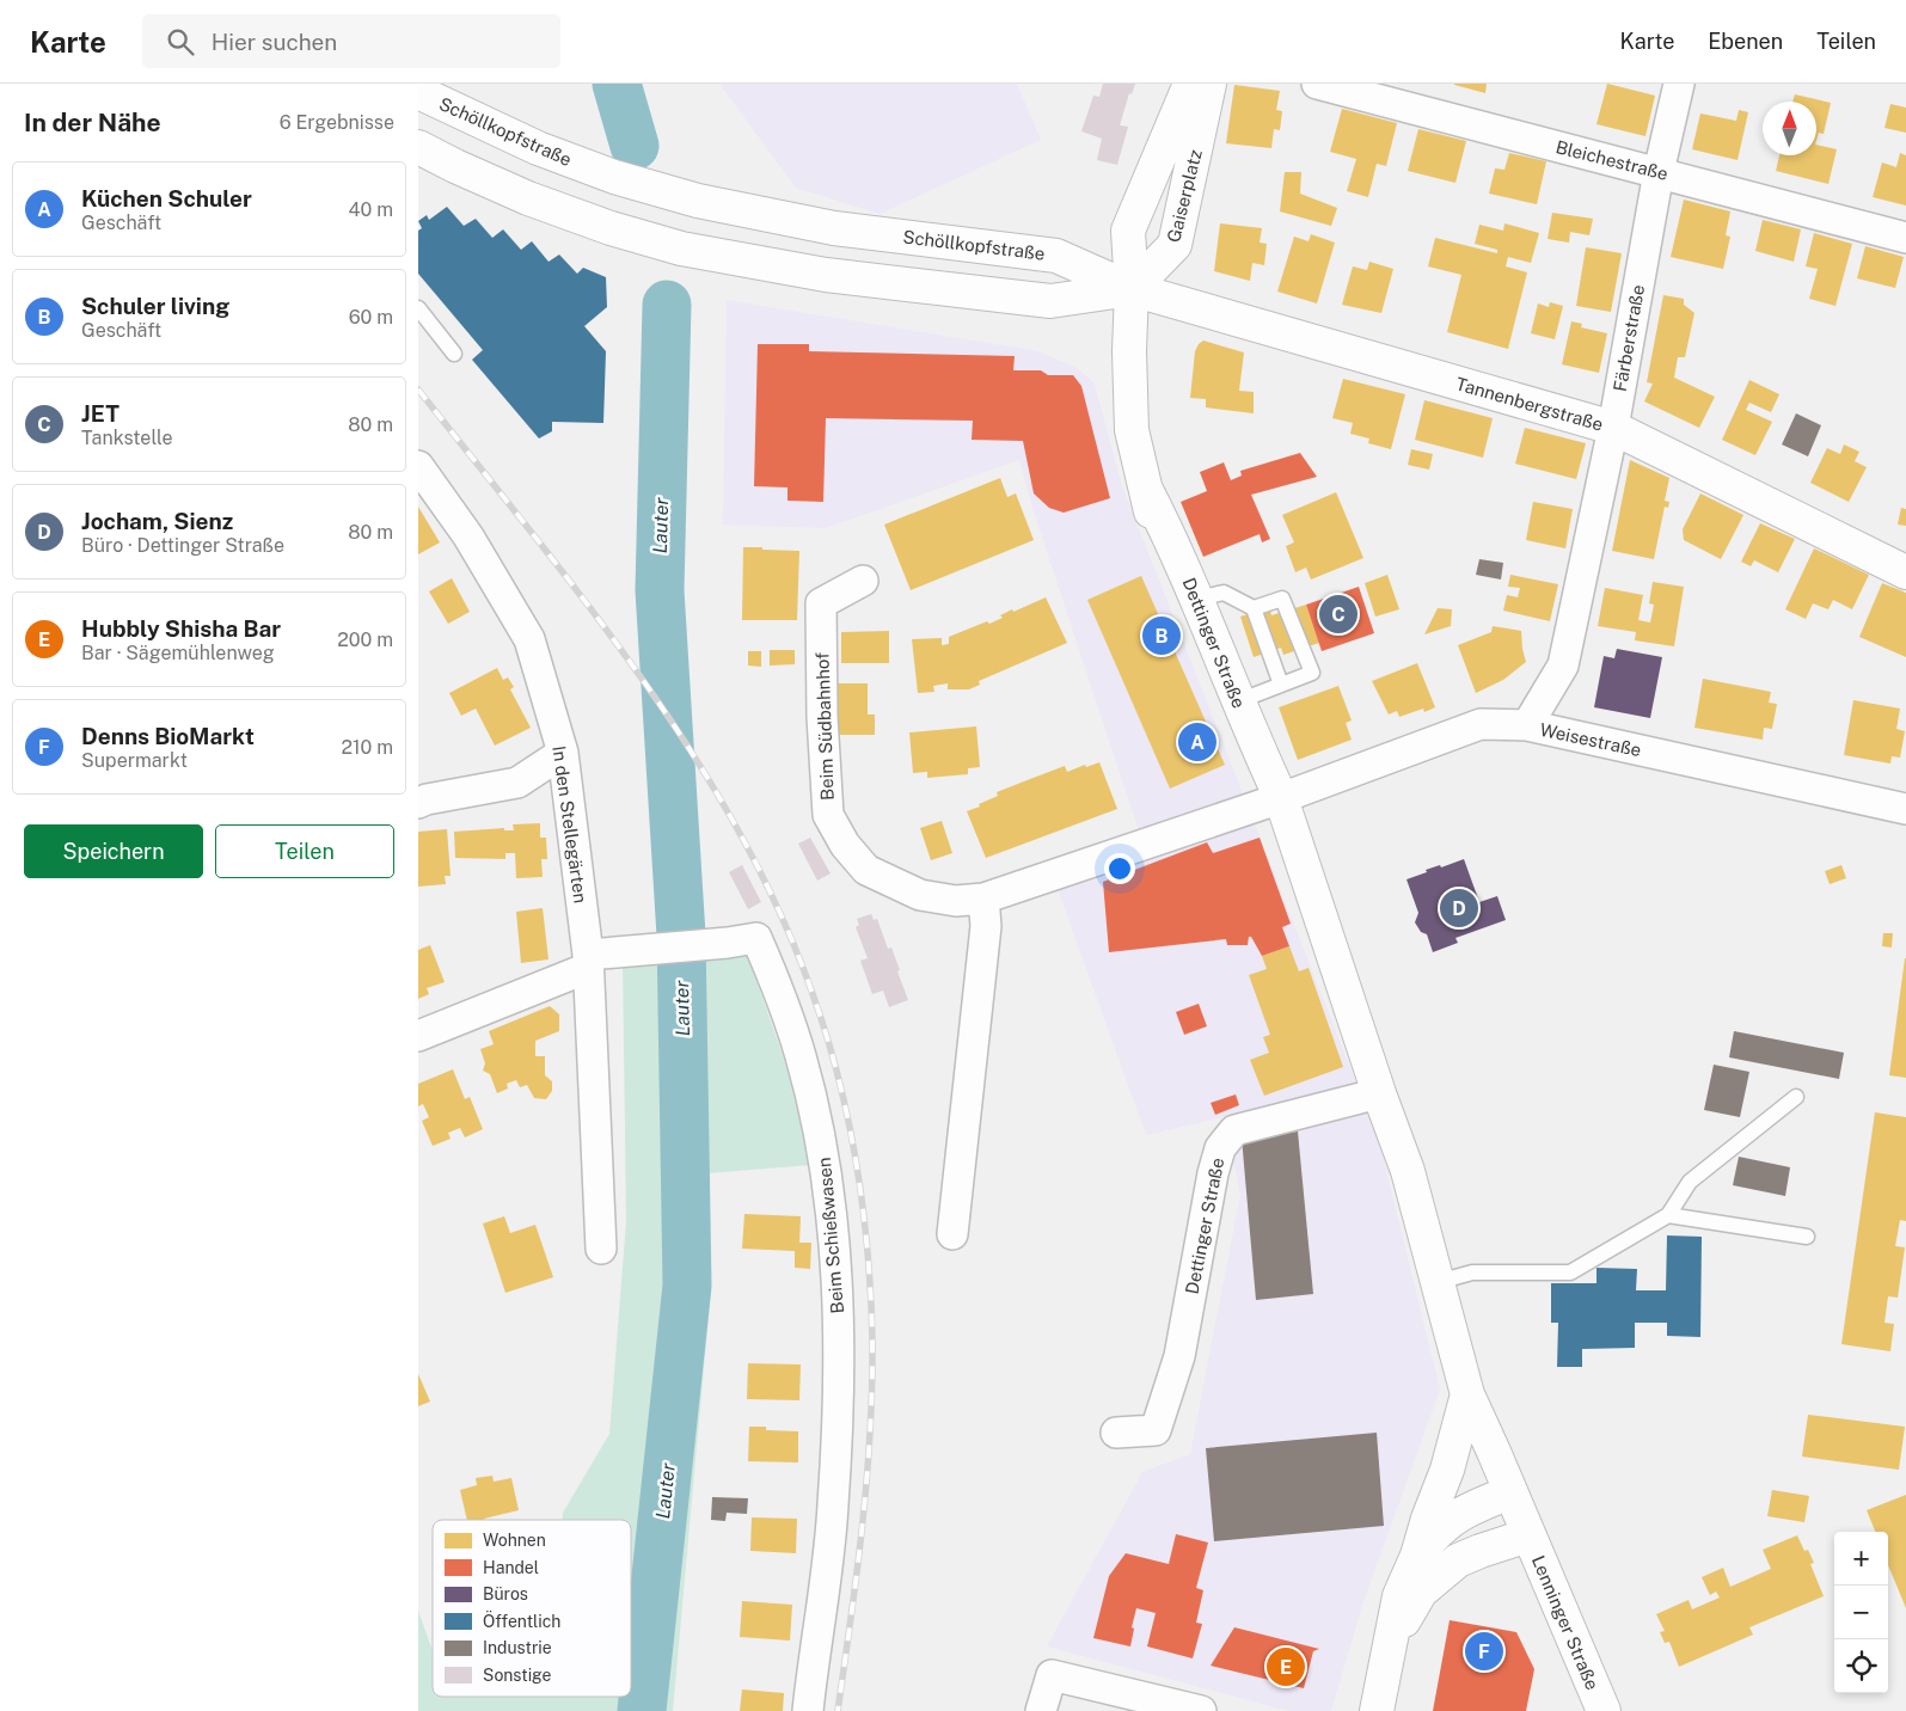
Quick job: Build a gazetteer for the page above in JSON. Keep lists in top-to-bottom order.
{
  "streets": {
    "main road": [
      "Schöllkopfstraße",
      "Gaiserplatz",
      "Tannenbergstraße",
      "Dettinger Straße",
      "Lenninger Straße"
    ],
    "street": [
      "Bleichestraße",
      "Färberstraße",
      "Beim Südbahnhof",
      "Weisestraße",
      "In den Stellegärten",
      "Beim Schießwasen"
    ]
  },
  "crossings": [
    ["Schöllkopfstraße", "Gaiserplatz"],
    ["Schöllkopfstraße", "Tannenbergstraße"],
    ["Schöllkopfstraße", "Dettinger Straße"],
    ["Bleichestraße", "Färberstraße"],
    ["Gaiserplatz", "Tannenbergstraße"],
    ["Gaiserplatz", "Dettinger Straße"],
    ["Färberstraße", "Tannenbergstraße"],
    ["Färberstraße", "Weisestraße"],
    ["Tannenbergstraße", "Dettinger Straße"],
    ["Dettinger Straße", "Beim Südbahnhof"],
    ["Dettinger Straße", "Weisestraße"],
    ["Dettinger Straße", "Lenninger Straße"],
    ["Beim Südbahnhof", "Weisestraße"],
    ["In den Stellegärten", "Beim Schießwasen"]
  ],
  "water": ["Lauter"],
  "legend": [
    "Wohnen",
    "Handel",
    "Büros",
    "Öffentlich",
    "Industrie",
    "Sonstige"
  ],
  "north": "top",
  "page": {
    "header": "Karte",
    "search": "Hier suchen",
    "nav": ["Karte", "Ebenen", "Teilen"],
    "heading": ["In der Nähe", "6 Ergebnisse"],
    "list": [
      {
        "mark": "A",
        "name": "Küchen Schuler",
        "note": "Geschäft",
        "value": "40 m"
      },
      {
        "mark": "B",
        "name": "Schuler living",
        "note": "Geschäft",
        "value": "60 m"
      },
      {
        "mark": "C",
        "name": "JET",
        "note": "Tankstelle",
        "value": "80 m"
      },
      {
        "mark": "D",
        "name": "Jocham, Sienz",
        "note": "Büro · Dettinger Straße",
        "value": "80 m"
      },
      {
        "mark": "E",
        "name": "Hubbly Shisha Bar",
        "note": "Bar · Sägemühlenweg",
        "value": "200 m"
      },
      {
        "mark": "F",
        "name": "Denns BioMarkt",
        "note": "Supermarkt",
        "value": "210 m"
      }
    ],
    "pins": [
      "C",
      "B",
      "A",
      "D",
      "F",
      "E"
    ],
    "buttons": ["Speichern", "Teilen"],
    "map_buttons": ["+", "−"]
  }
}
